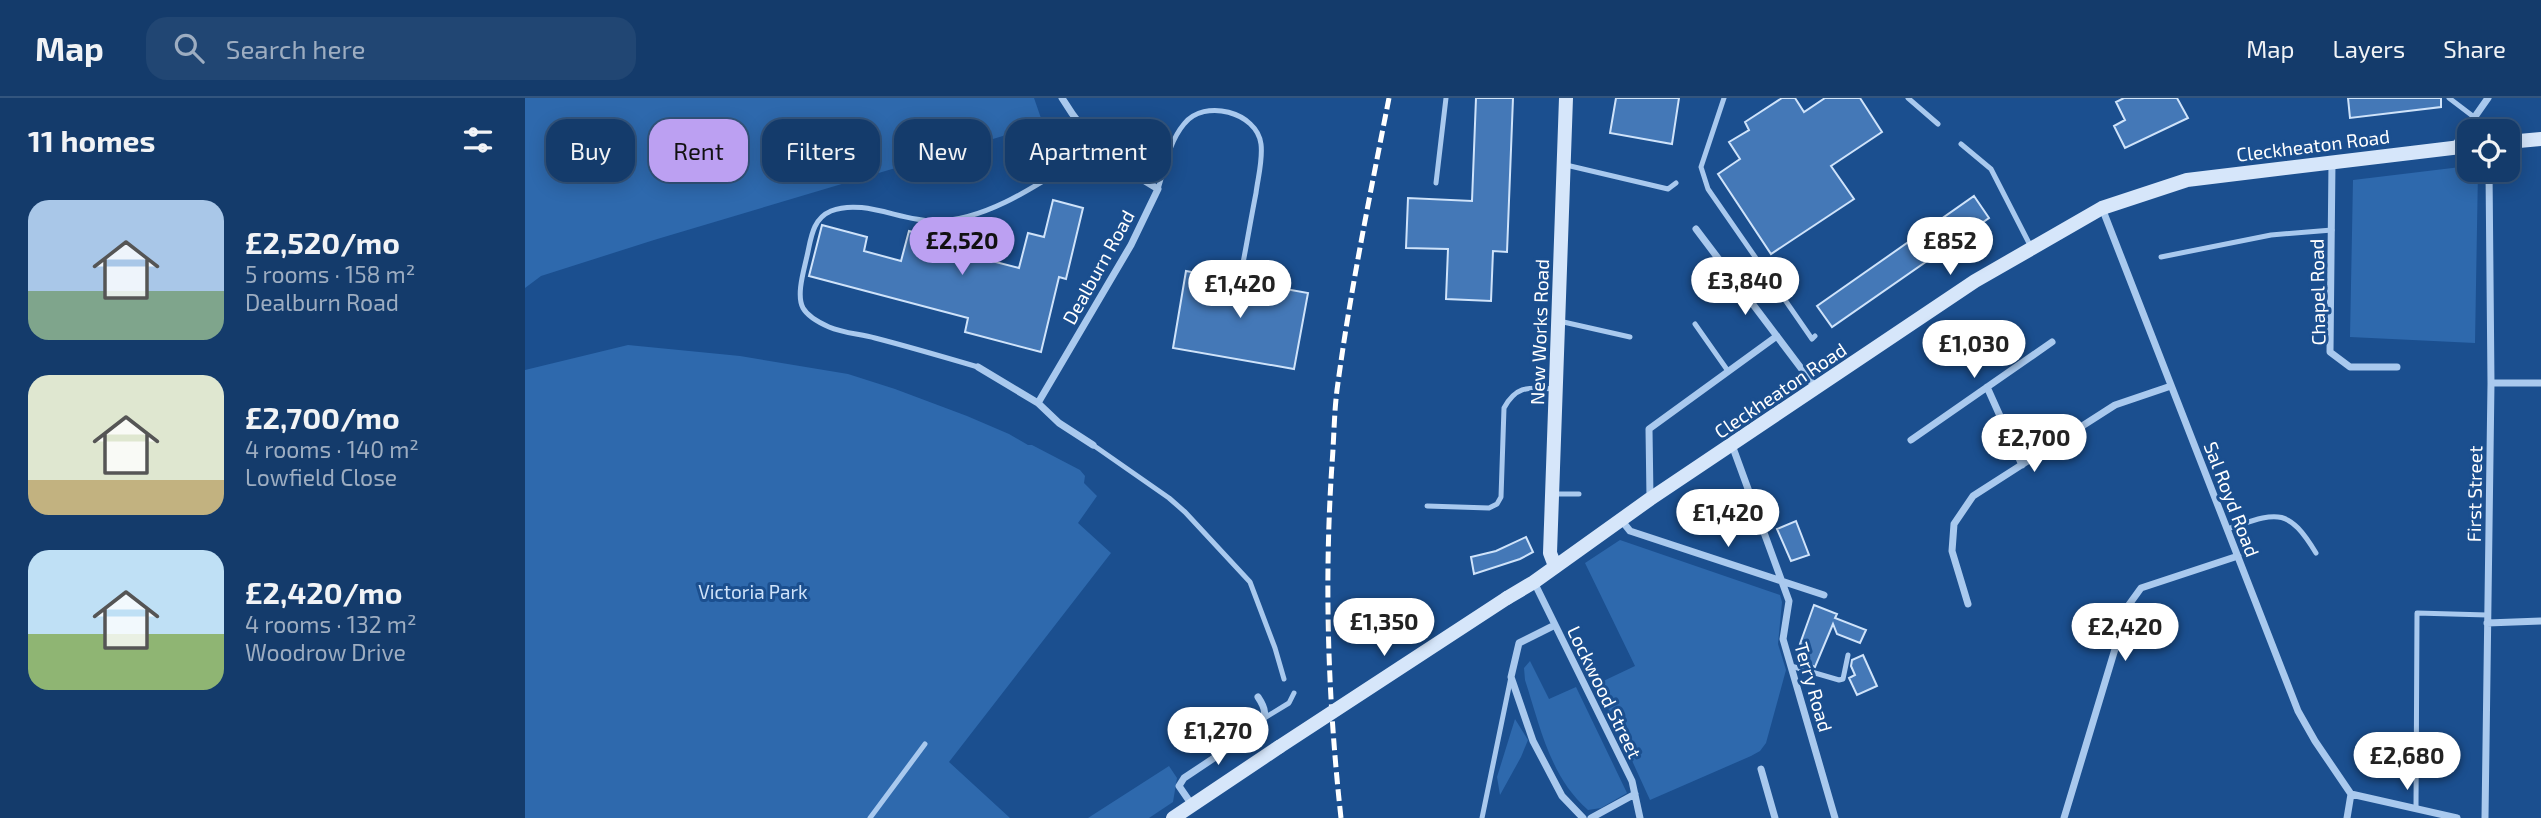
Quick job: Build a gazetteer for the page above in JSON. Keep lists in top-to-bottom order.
{
  "streets": {
    "street": [
      "Cleckheaton Road",
      "Dealburn Road",
      "Chapel Road",
      "New Works Road",
      "First Street",
      "Sal Royd Road",
      "Terry Road",
      "Lockwood Street"
    ]
  },
  "crossings": [
    ["Cleckheaton Road", "Chapel Road"],
    ["Cleckheaton Road", "New Works Road"],
    ["Cleckheaton Road", "Sal Royd Road"],
    ["Cleckheaton Road", "Terry Road"],
    ["Cleckheaton Road", "Lockwood Street"]
  ],
  "parks": ["Victoria Park"],
  "page": {
    "header": "Map",
    "search": "Search here",
    "nav": ["Map", "Layers", "Share"],
    "heading": "11 homes",
    "chip": [
      "Buy",
      "Rent",
      "Filters",
      "New",
      "Apartment"
    ],
    "list": [
      {
        "name": "£2,520/mo",
        "note": "5 rooms · 158 m² · Dealburn Road"
      },
      {
        "name": "£2,700/mo",
        "note": "4 rooms · 140 m² · Lowfield Close"
      },
      {
        "name": "£2,420/mo",
        "note": "4 rooms · 132 m² · Woodrow Drive"
      }
    ],
    "price": [
      "£2,520",
      "£852",
      "£3,840",
      "£1,420",
      "£1,030",
      "£2,700",
      "£1,420",
      "£1,350",
      "£2,420",
      "£1,270",
      "£2,680"
    ]
  }
}
